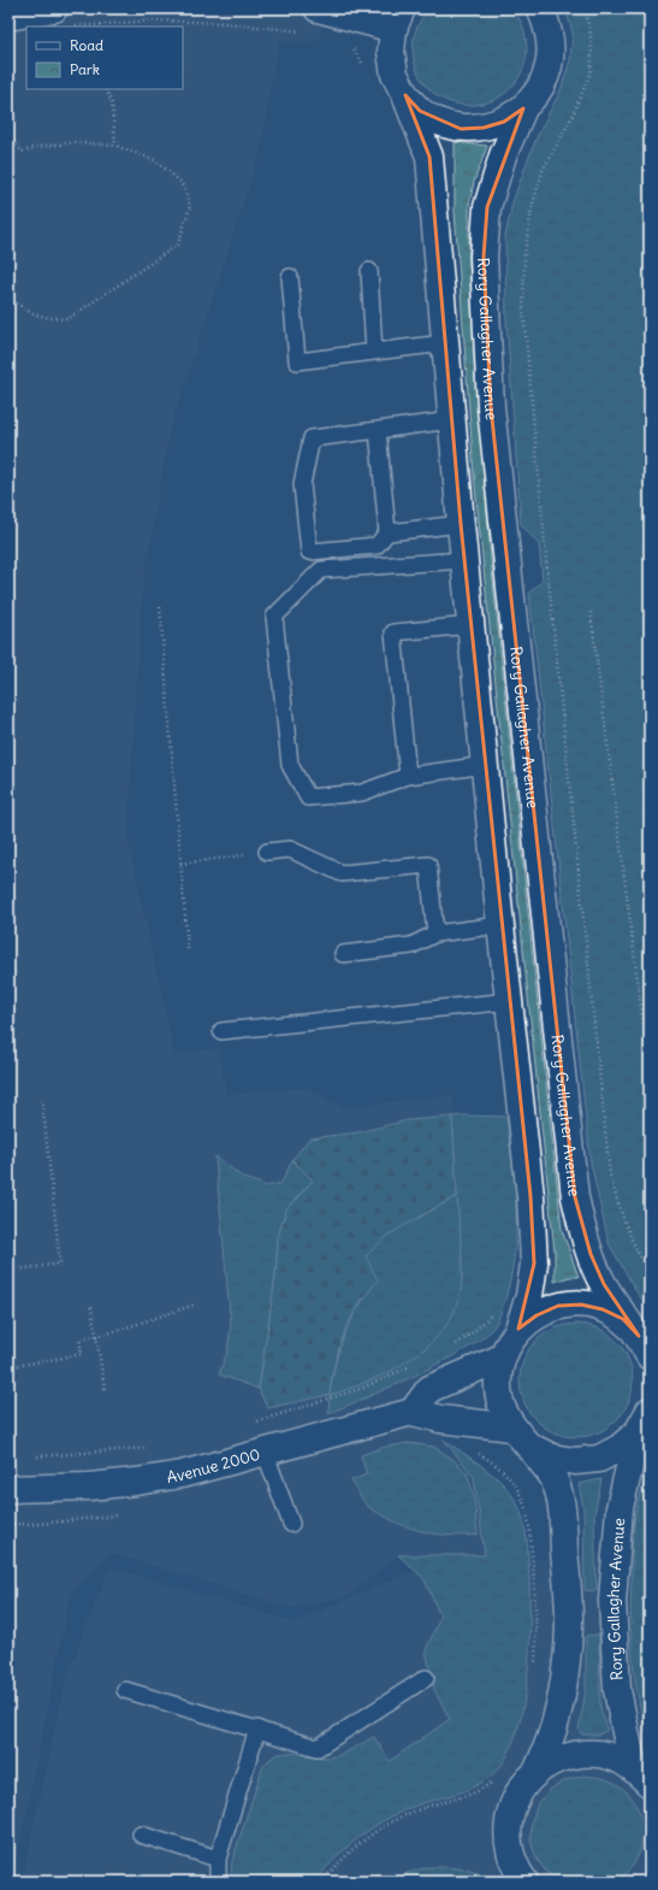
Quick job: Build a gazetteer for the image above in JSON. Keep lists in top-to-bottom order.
{
  "streets": {
    "street": ["Rory Gallagher Avenue", "Avenue 2000"]
  },
  "legend": ["Road", "Park"]
}
